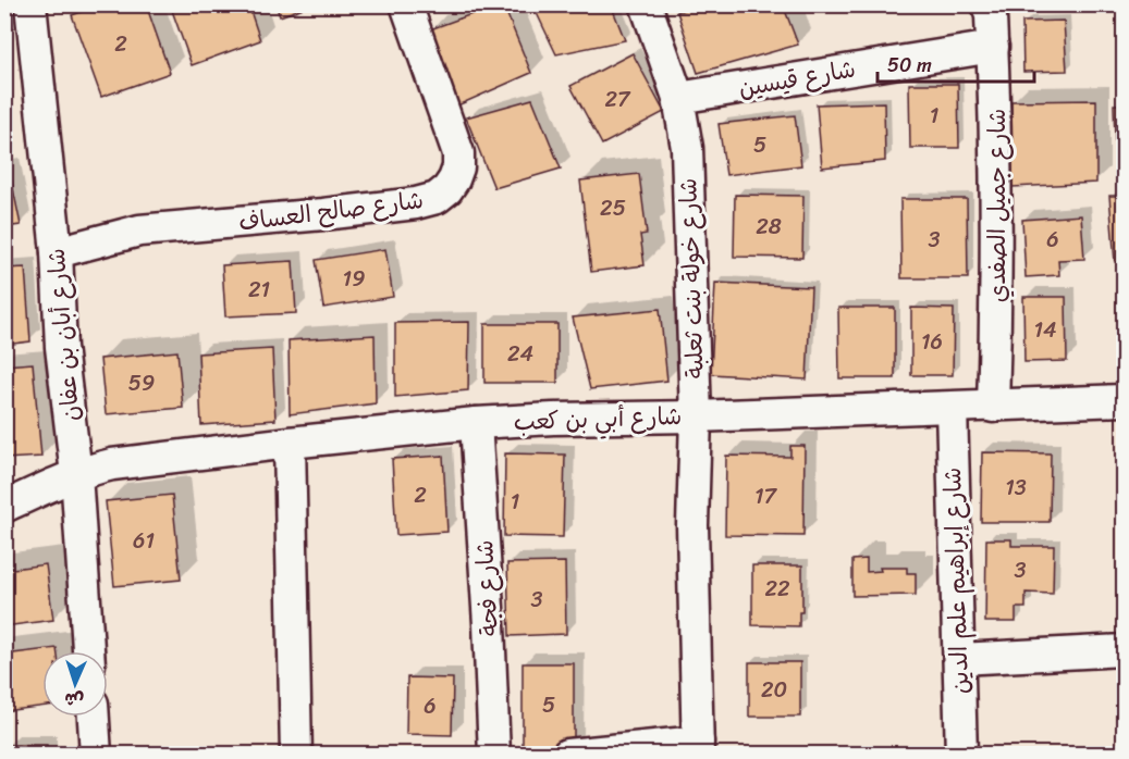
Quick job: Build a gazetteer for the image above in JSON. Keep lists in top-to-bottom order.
{
  "streets": {
    "street": [
      "شارع قيسين",
      "شارع جميل الصفدي",
      "شارع صالح العساف",
      "شارع خولة بنت ثعلبة",
      "شارع أبان بن عفان",
      "شارع أبي بن كعب",
      "شارع إبراهيم علم الدين",
      "شارع فجة"
    ]
  },
  "crossings": [
    ["شارع قيسين", "شارع جميل الصفدي"],
    ["شارع قيسين", "شارع خولة بنت ثعلبة"],
    ["شارع جميل الصفدي", "شارع أبي بن كعب"],
    ["شارع صالح العساف", "شارع أبان بن عفان"],
    ["شارع خولة بنت ثعلبة", "شارع أبي بن كعب"],
    ["شارع أبان بن عفان", "شارع أبي بن كعب"],
    ["شارع أبي بن كعب", "شارع إبراهيم علم الدين"],
    ["شارع أبي بن كعب", "شارع فجة"]
  ],
  "house_numbers": [
    "2",
    "27",
    "1",
    "5",
    "25",
    "28",
    "3",
    "6",
    "19",
    "21",
    "14",
    "16",
    "24",
    "59",
    "13",
    "2",
    "17",
    "1",
    "61",
    "3",
    "22",
    "3",
    "20",
    "5",
    "6"
  ],
  "scale_bar": "50 m",
  "north": "bottom"
}
